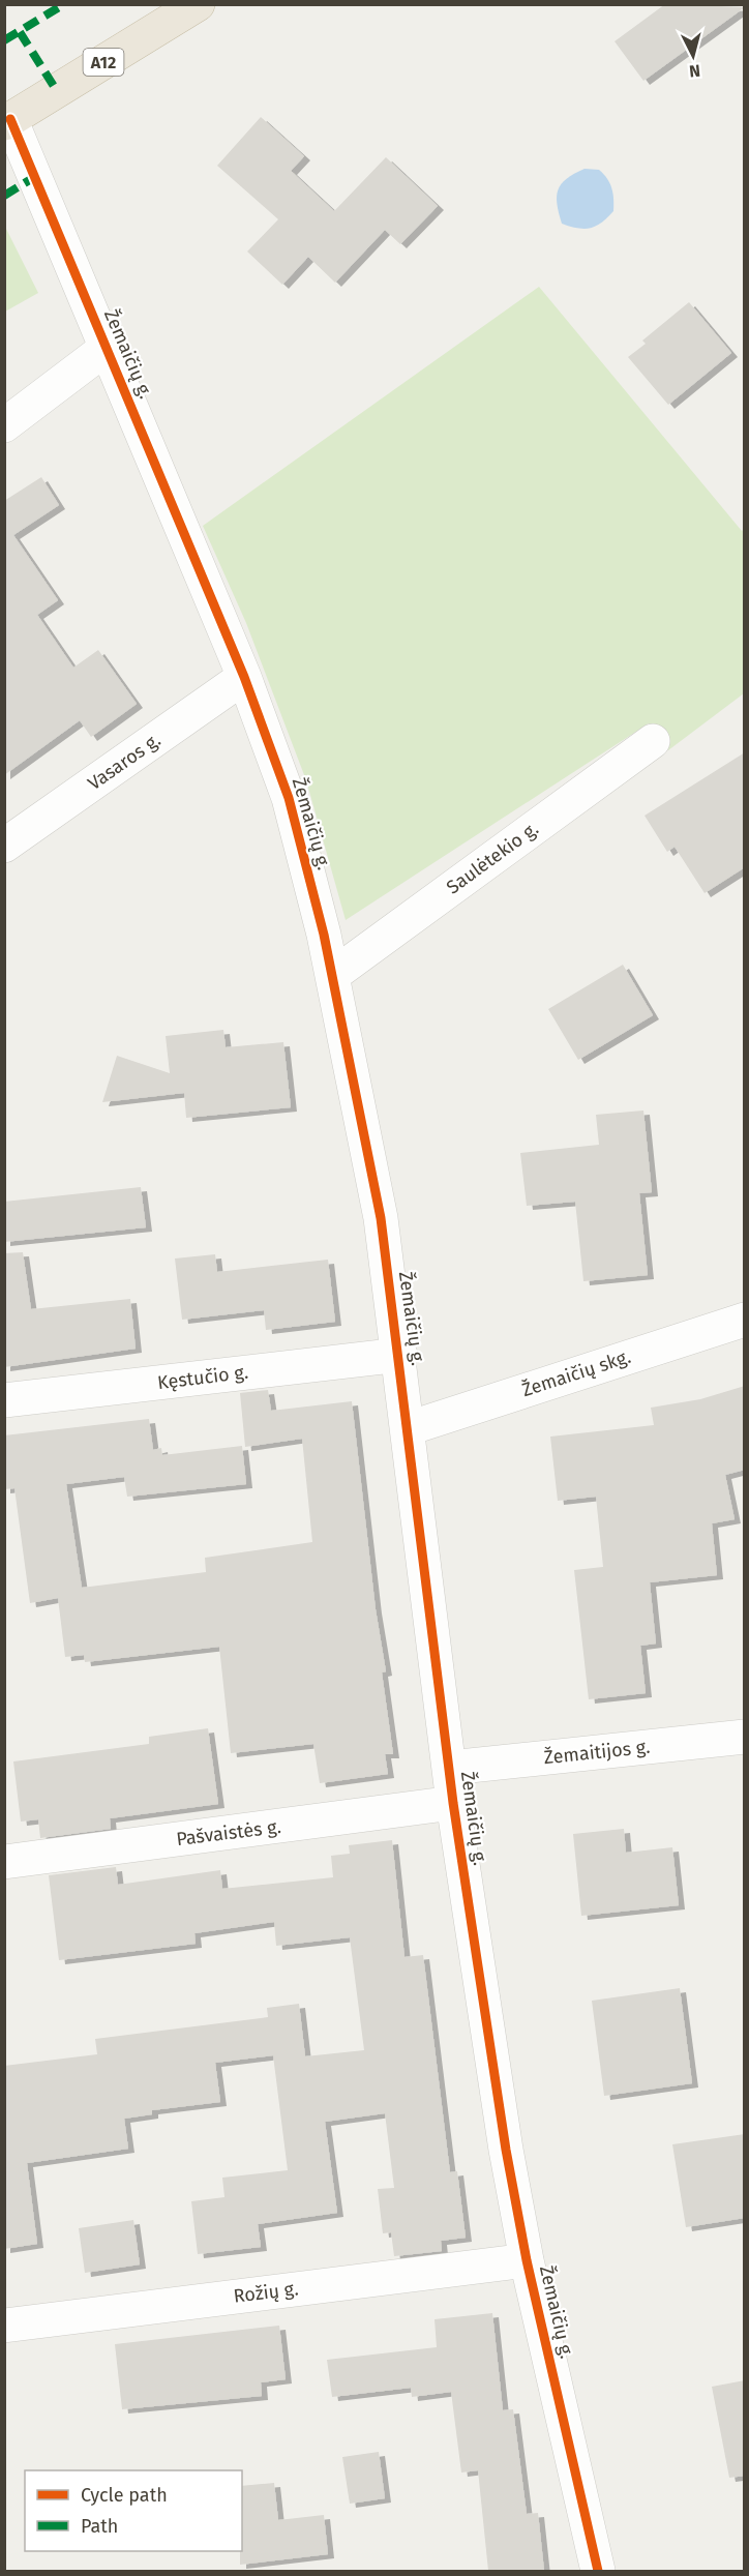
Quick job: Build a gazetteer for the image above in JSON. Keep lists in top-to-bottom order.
{
  "streets": {
    "highway": ["A12"],
    "street": [
      "Žemaičių g.",
      "Vasaros g.",
      "Saulėtekio g.",
      "Žemaičių skg.",
      "Kęstučio g.",
      "Žemaitijos g.",
      "Pašvaistės g.",
      "Rožių g."
    ]
  },
  "crossings": [
    ["A12", "Žemaičių g."],
    ["Žemaičių g.", "Vasaros g."],
    ["Žemaičių g.", "Saulėtekio g."],
    ["Žemaičių g.", "Žemaičių skg."],
    ["Žemaičių g.", "Kęstučio g."],
    ["Žemaičių g.", "Žemaitijos g."],
    ["Žemaičių g.", "Pašvaistės g."],
    ["Žemaičių g.", "Rožių g."]
  ],
  "legend": ["Cycle path", "Path"],
  "north": "bottom"
}
